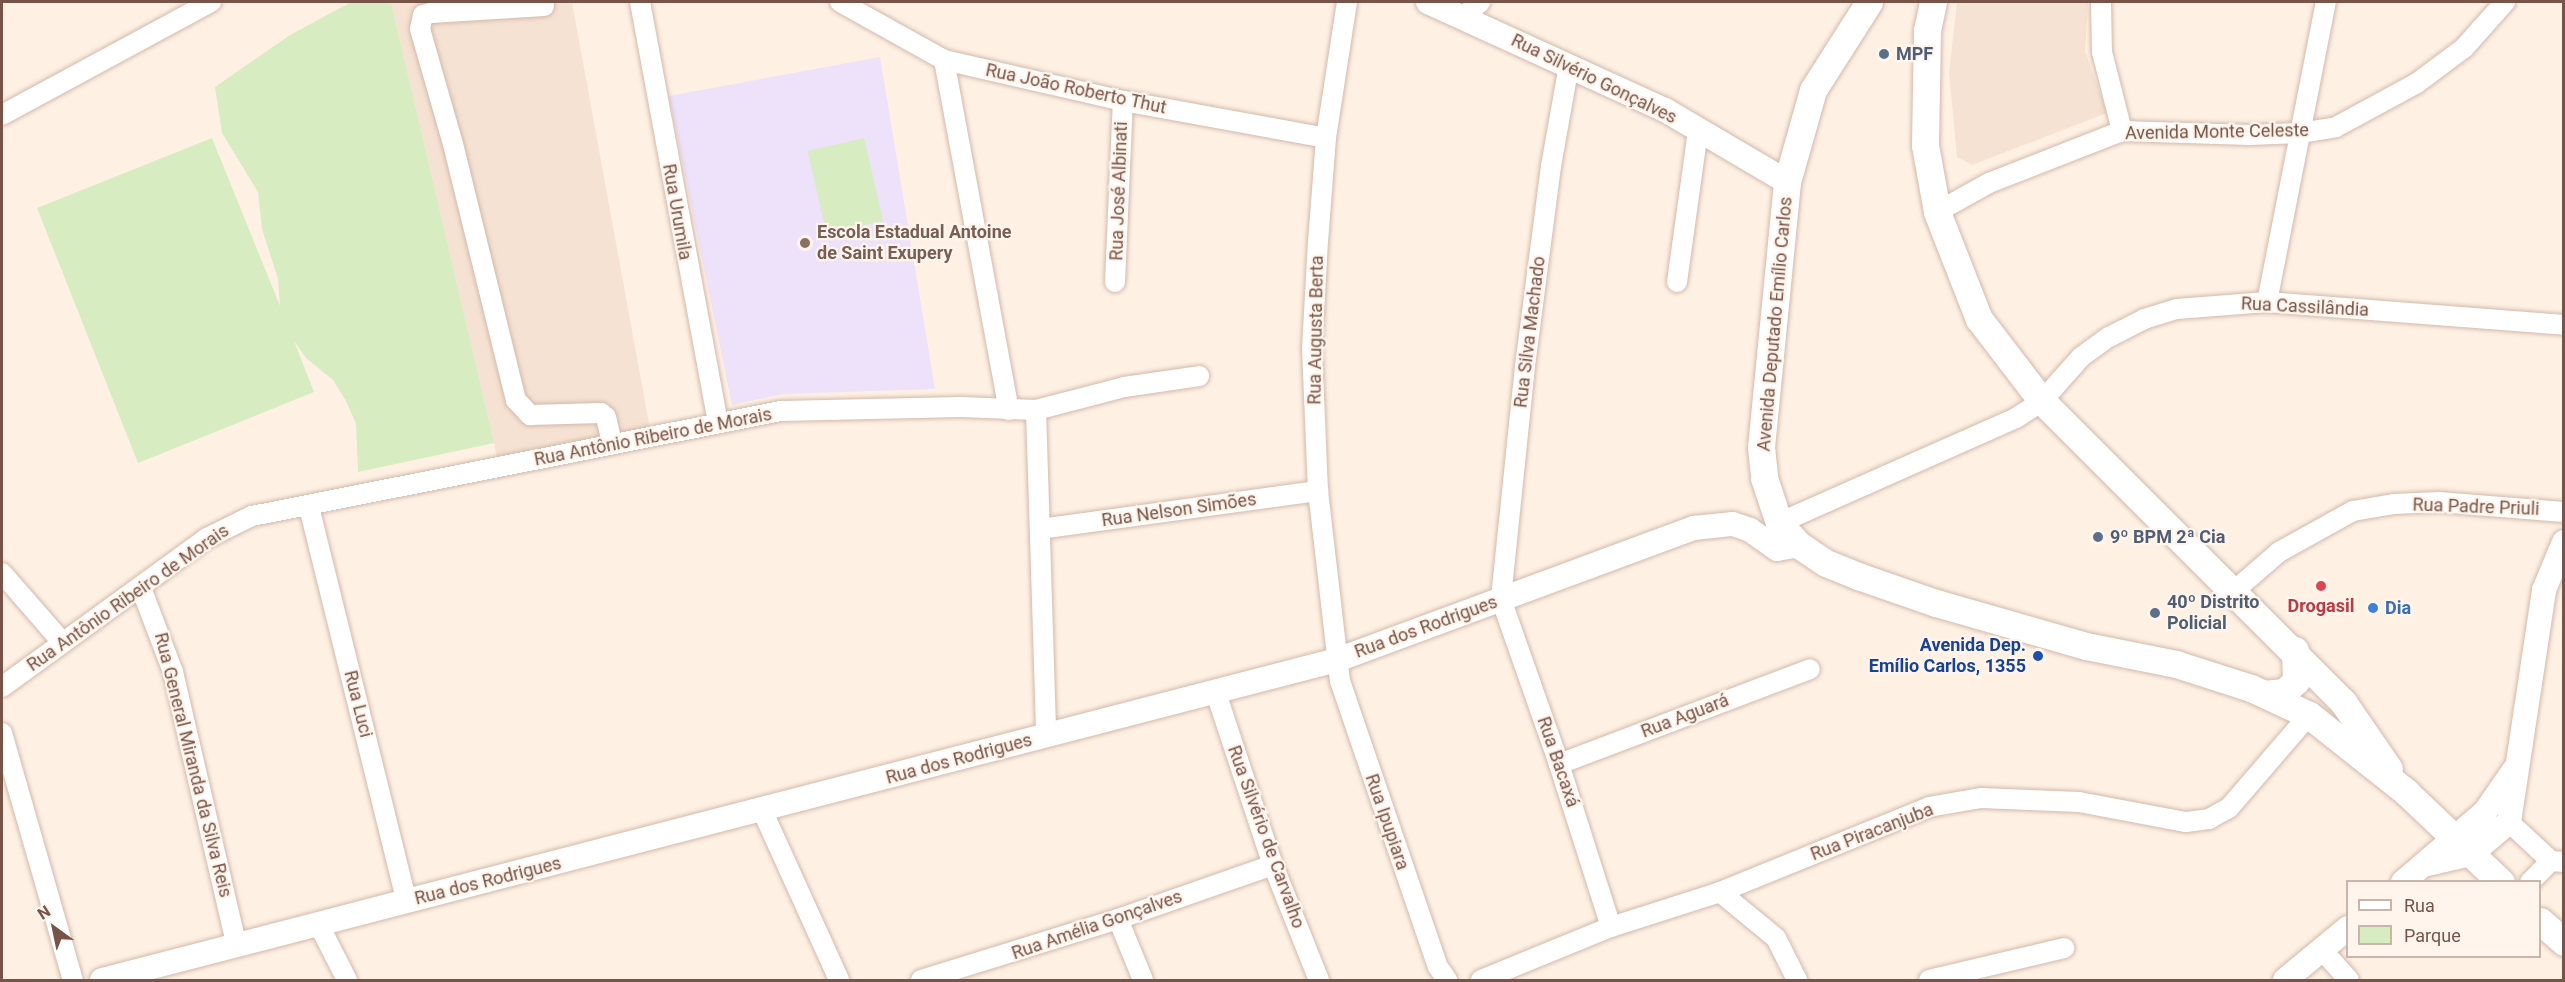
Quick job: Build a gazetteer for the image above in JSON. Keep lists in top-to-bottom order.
{
  "streets": {
    "main road": ["Avenida Deputado Emílio Carlos"],
    "street": [
      "Rua Silvério Gonçalves",
      "Rua João Roberto Thut",
      "Avenida Monte Celeste",
      "Rua José Albinati",
      "Rua Urumila",
      "Rua Cassilândia",
      "Rua Augusta Berta",
      "Rua Silva Machado",
      "Rua Antônio Ribeiro de Morais",
      "Rua Padre Priuli",
      "Rua Nelson Simões",
      "Rua dos Rodrigues",
      "Rua Luci",
      "Rua Aguará",
      "Rua Bacaxá",
      "Rua General Miranda da Silva Reis",
      "Rua Ipupiara",
      "Rua Piracanjuba",
      "Rua Silvério de Carvalho",
      "Rua Amélia Gonçalves"
    ]
  },
  "crossings": [
    ["Rua Silvério Gonçalves", "Avenida Deputado Emílio Carlos"],
    ["Rua Silvério Gonçalves", "Rua Silva Machado"],
    ["Rua João Roberto Thut", "Rua José Albinati"],
    ["Rua João Roberto Thut", "Rua Augusta Berta"],
    ["Rua Urumila", "Rua Antônio Ribeiro de Morais"],
    ["Rua Cassilândia", "Avenida Deputado Emílio Carlos"],
    ["Avenida Deputado Emílio Carlos", "Rua dos Rodrigues"],
    ["Avenida Deputado Emílio Carlos", "Rua Piracanjuba"],
    ["Rua Augusta Berta", "Rua Nelson Simões"],
    ["Rua Augusta Berta", "Rua dos Rodrigues"],
    ["Rua Augusta Berta", "Rua Ipupiara"],
    ["Rua Silva Machado", "Rua dos Rodrigues"],
    ["Rua Silva Machado", "Rua Bacaxá"],
    ["Rua Antônio Ribeiro de Morais", "Rua Luci"],
    ["Rua Antônio Ribeiro de Morais", "Rua General Miranda da Silva Reis"],
    ["Rua dos Rodrigues", "Rua Luci"],
    ["Rua dos Rodrigues", "Rua Bacaxá"],
    ["Rua dos Rodrigues", "Rua General Miranda da Silva Reis"],
    ["Rua dos Rodrigues", "Rua Ipupiara"],
    ["Rua dos Rodrigues", "Rua Silvério de Carvalho"],
    ["Rua Aguará", "Rua Bacaxá"],
    ["Rua Bacaxá", "Rua Piracanjuba"],
    ["Rua Silvério de Carvalho", "Rua Amélia Gonçalves"]
  ],
  "places": [
    "MPF",
    "Escola Estadual Antoine de Saint Exupery",
    "9º BPM 2ª Cia",
    "Drogasil",
    "Dia",
    "40º Distrito Policial",
    "Avenida Dep. Emílio Carlos, 1355"
  ],
  "legend": ["Rua", "Parque"],
  "north": "top left"
}
